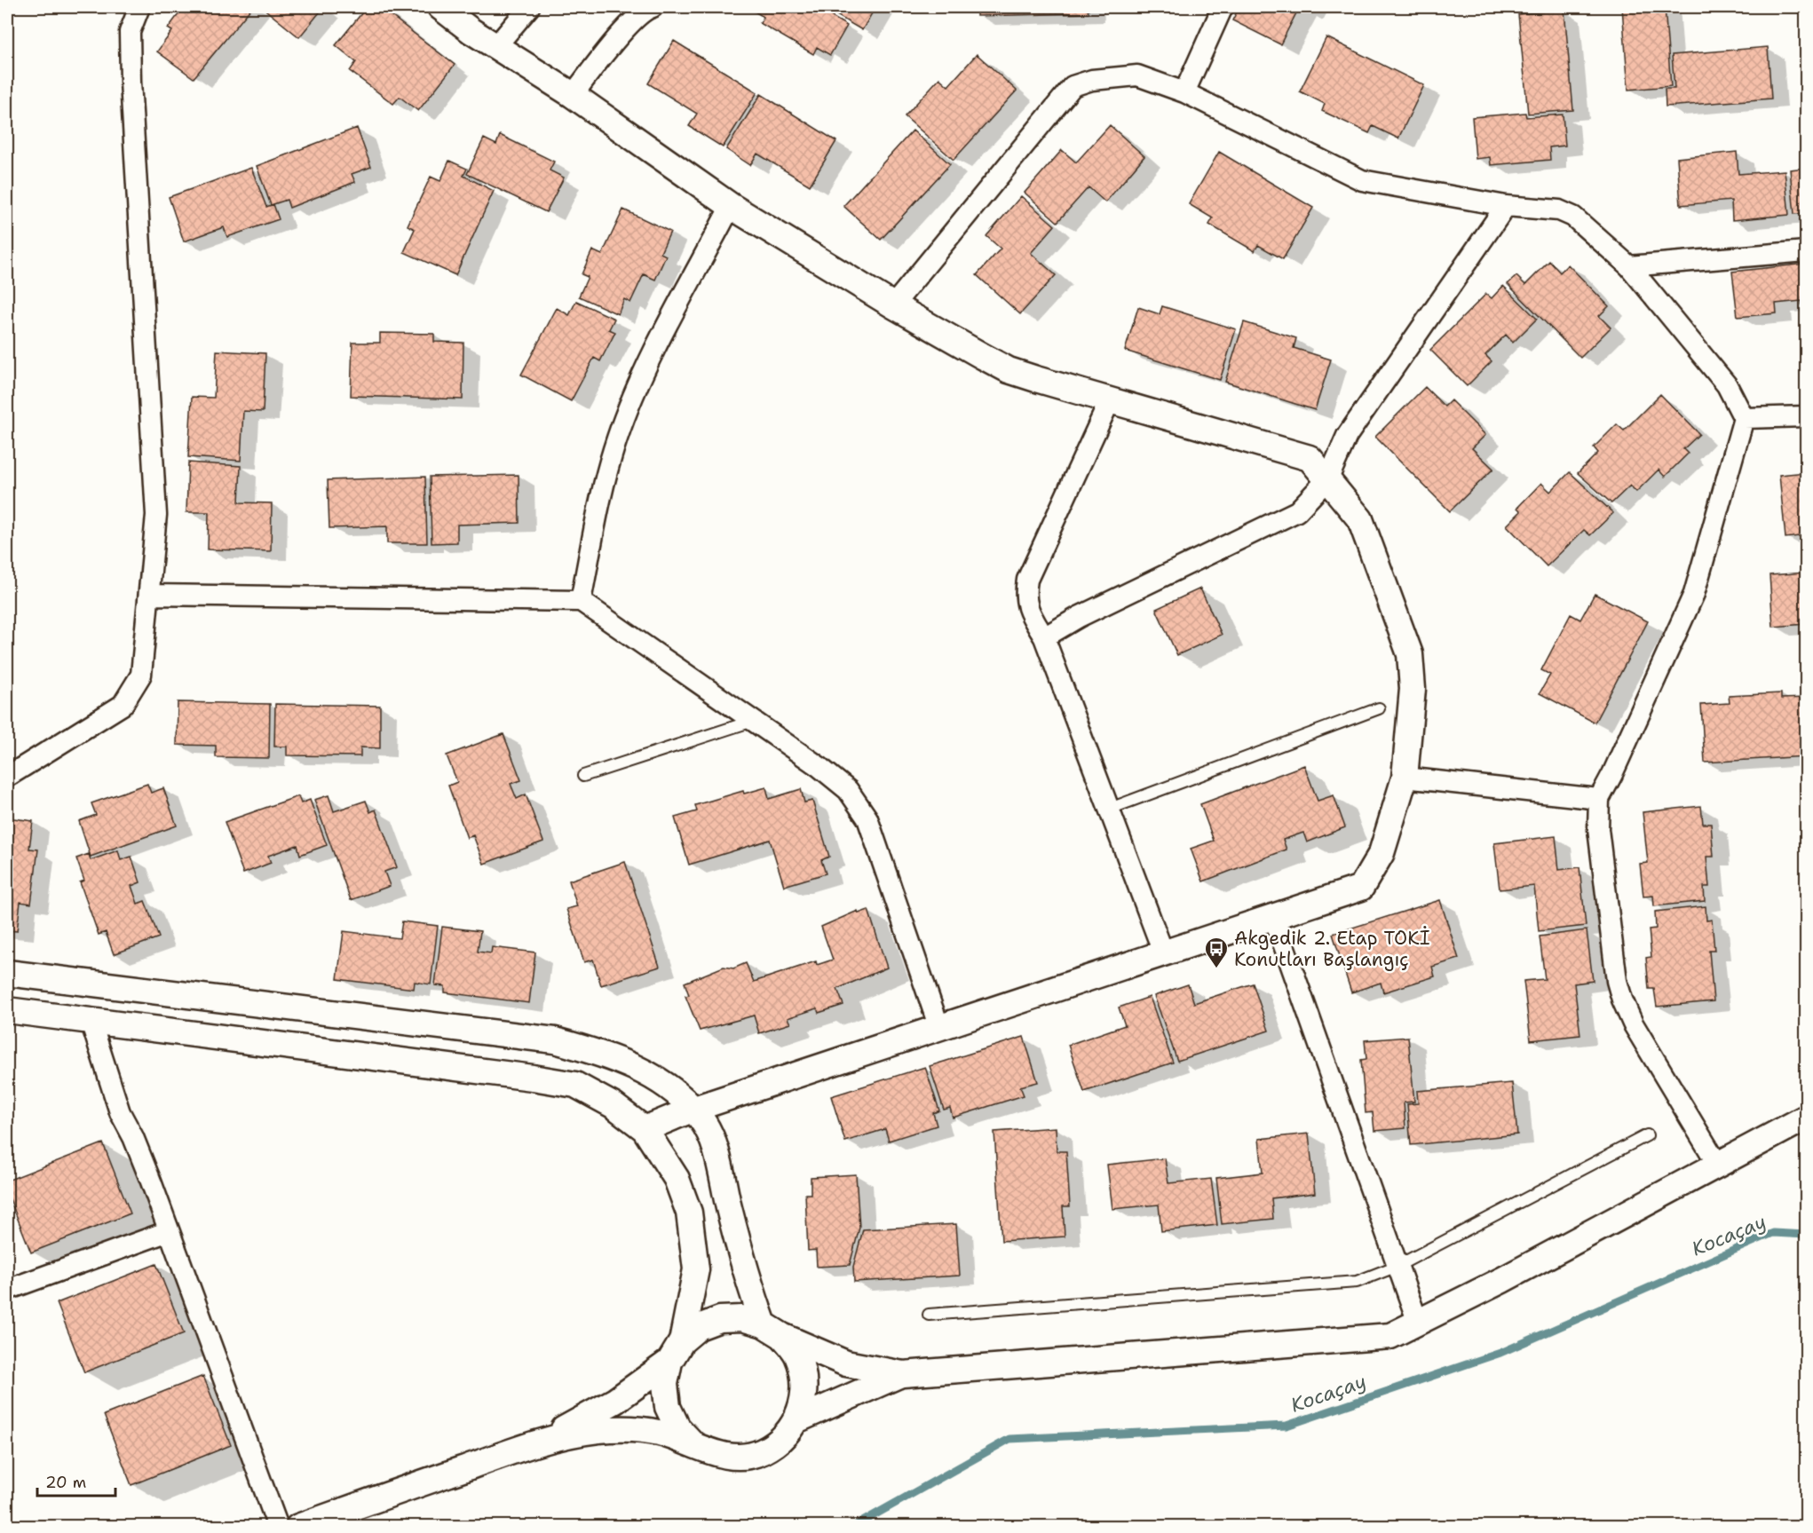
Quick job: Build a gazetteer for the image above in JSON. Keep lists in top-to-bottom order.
{
  "water": ["Kocaçay"],
  "places": {
    "bus stop": ["Akgedik 2. Etap TOKİ Konutları Başlangıç"]
  },
  "scale_bar": "20 m"
}
